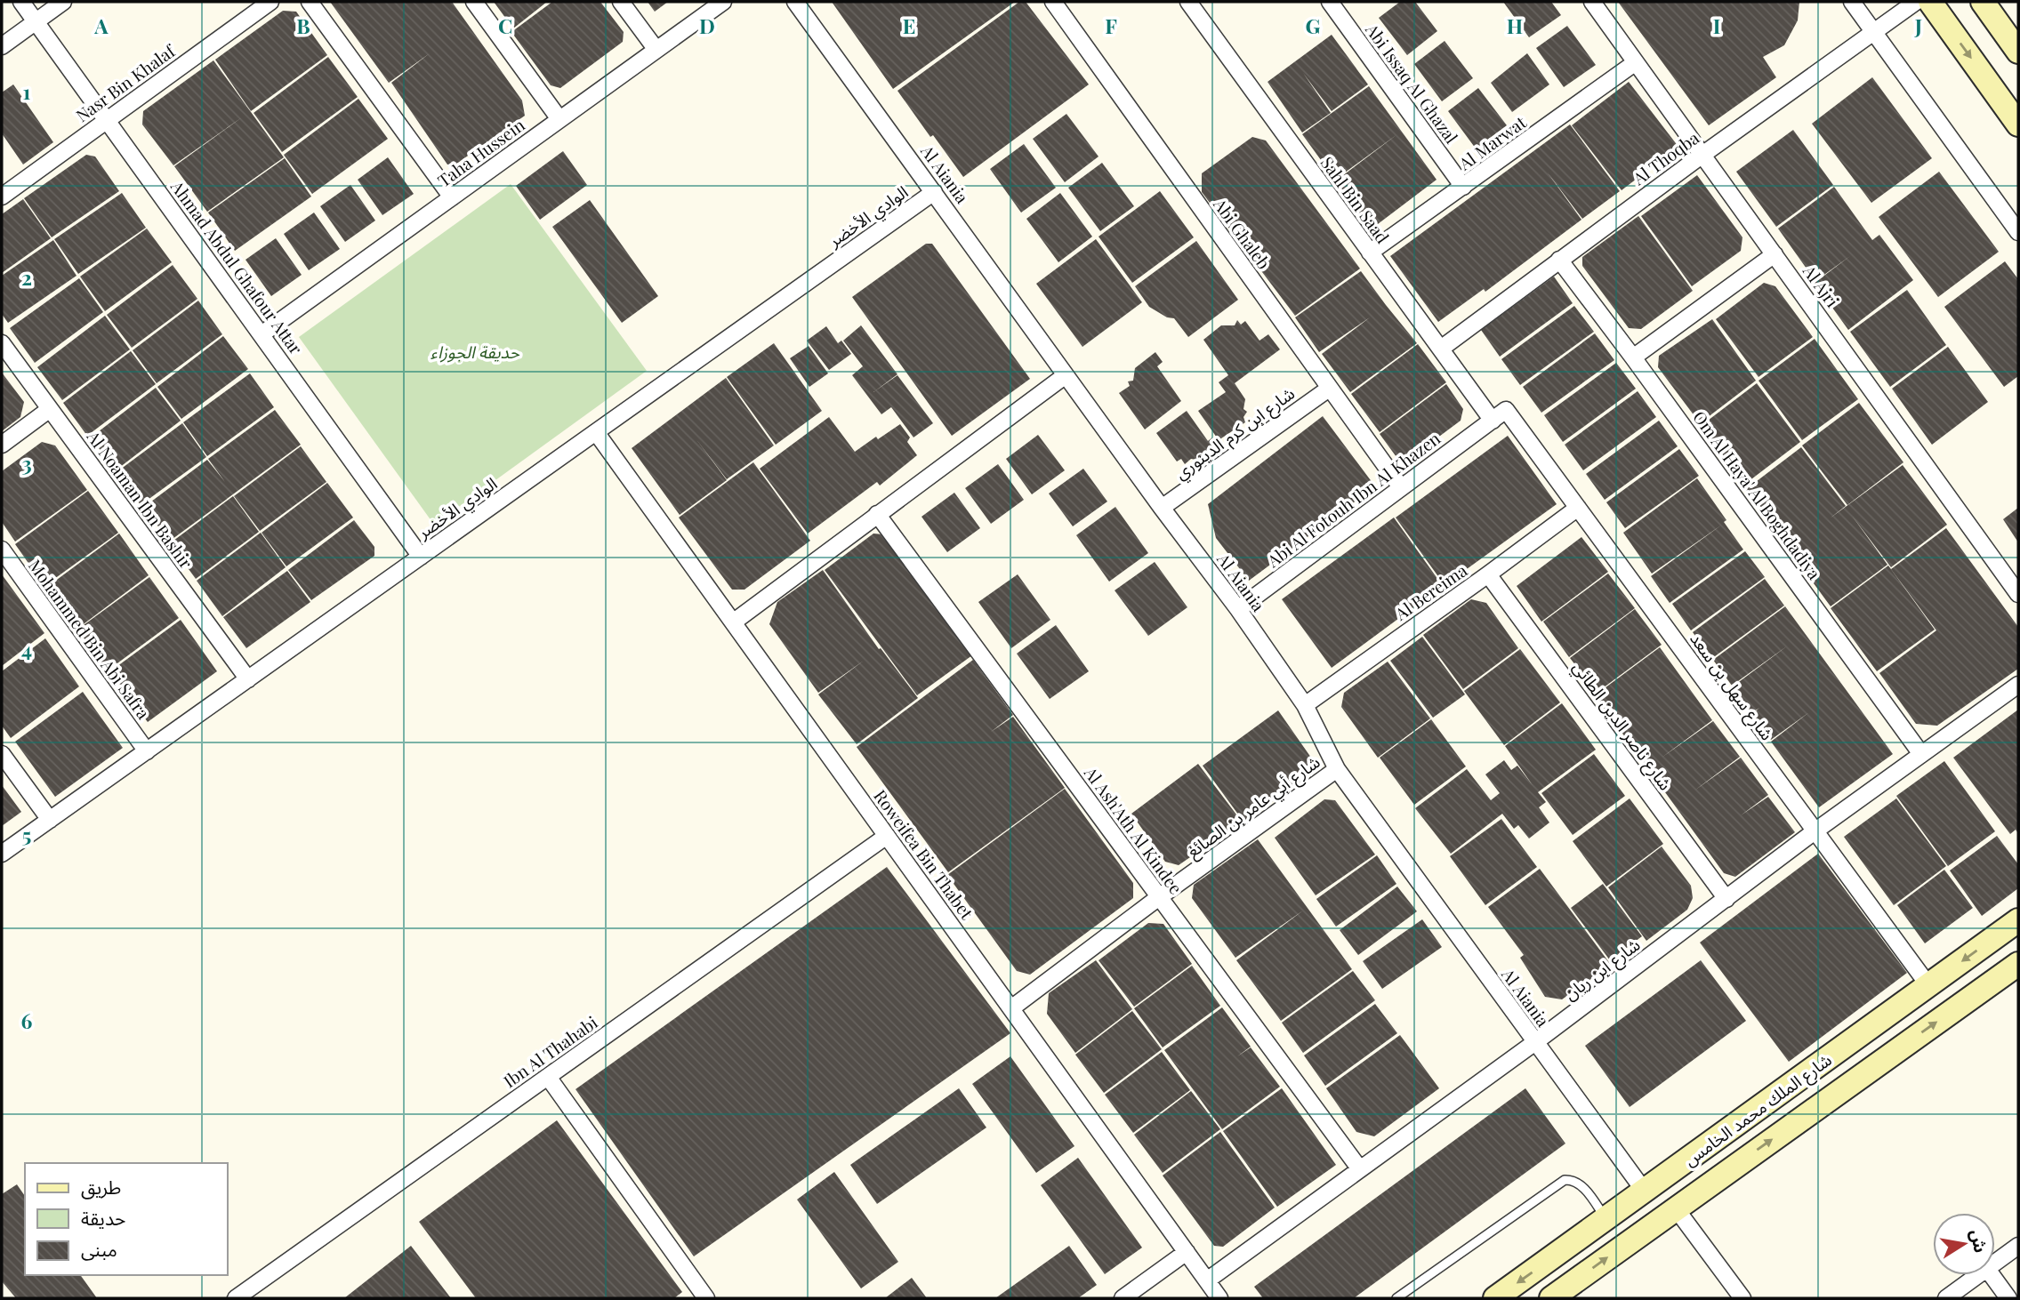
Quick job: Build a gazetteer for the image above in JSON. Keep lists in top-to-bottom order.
{
  "streets": {
    "street": [
      "Nasr Bin Khalaf",
      "Abi Issaq Al Ghazal",
      "Al Marwat",
      "Taha Hussein",
      "Al Thoqba",
      "Al Aiania",
      "Sahl Bin Saad",
      "الوادي الأخضر",
      "Abi Ghaleb",
      "Ahmad Abdul Ghafour Attar",
      "Al Ajri",
      "شارع ابن كرم الدينوري",
      "Om Al Haya' Al Boghdadiya",
      "Al Noaman Ibn Bashir",
      "Abi Al Fotouh Ibn Al Khazen",
      "Al Bereima",
      "Mohammed Bin Abi Safra",
      "شارع سهل بن سعد",
      "شارع ناصر الدين الطائي",
      "شارع أبي عامر بن الصائغ",
      "Al Ash'Ath Al Kindee",
      "Roweifea Bin Thabet",
      "شارع ابن ريان",
      "Ibn Al Thahabi",
      "شارع الملك محمد الخامس"
    ]
  },
  "crossings": [
    ["Nasr Bin Khalaf", "Ahmad Abdul Ghafour Attar"],
    ["Abi Issaq Al Ghazal", "Al Marwat"],
    ["Al Marwat", "Sahl Bin Saad"],
    ["Al Marwat", "Al Ajri"],
    ["Taha Hussein", "Ahmad Abdul Ghafour Attar"],
    ["Al Thoqba", "Sahl Bin Saad"],
    ["Al Thoqba", "Al Ajri"],
    ["Al Thoqba", "Om Al Haya' Al Boghdadiya"],
    ["Al Aiania", "الوادي الأخضر"],
    ["Al Aiania", "شارع ابن كرم الدينوري"],
    ["Al Aiania", "Abi Al Fotouh Ibn Al Khazen"],
    ["Al Aiania", "Al Bereima"],
    ["Al Aiania", "شارع أبي عامر بن الصائغ"],
    ["Al Aiania", "شارع ابن ريان"],
    ["Al Aiania", "شارع الملك محمد الخامس"],
    ["Sahl Bin Saad", "Abi Al Fotouh Ibn Al Khazen"],
    ["الوادي الأخضر", "Ahmad Abdul Ghafour Attar"],
    ["الوادي الأخضر", "Al Noaman Ibn Bashir"],
    ["الوادي الأخضر", "Mohammed Bin Abi Safra"],
    ["الوادي الأخضر", "Roweifea Bin Thabet"],
    ["Abi Ghaleb", "شارع ابن كرم الدينوري"],
    ["Abi Ghaleb", "Abi Al Fotouh Ibn Al Khazen"],
    ["Om Al Haya' Al Boghdadiya", "شارع ابن ريان"],
    ["Abi Al Fotouh Ibn Al Khazen", "شارع سهل بن سعد"],
    ["Al Bereima", "شارع سهل بن سعد"],
    ["Al Bereima", "شارع ناصر الدين الطائي"],
    ["شارع سهل بن سعد", "شارع ابن ريان"],
    ["شارع سهل بن سعد", "شارع الملك محمد الخامس"],
    ["شارع ناصر الدين الطائي", "شارع ابن ريان"],
    ["شارع أبي عامر بن الصائغ", "Al Ash'Ath Al Kindee"],
    ["شارع أبي عامر بن الصائغ", "Roweifea Bin Thabet"],
    ["Al Ash'Ath Al Kindee", "شارع ابن ريان"],
    ["Roweifea Bin Thabet", "شارع ابن ريان"],
    ["Roweifea Bin Thabet", "Ibn Al Thahabi"]
  ],
  "parks": ["حديقة الجوزاء"],
  "legend": ["طريق", "حديقة", "مبنى"],
  "north": "right",
  "grid": {
    "columns": [
      "A",
      "B",
      "C",
      "D",
      "E",
      "F",
      "G",
      "H",
      "I",
      "J"
    ],
    "rows": [
      "1",
      "2",
      "3",
      "4",
      "5",
      "6"
    ]
  }
}
